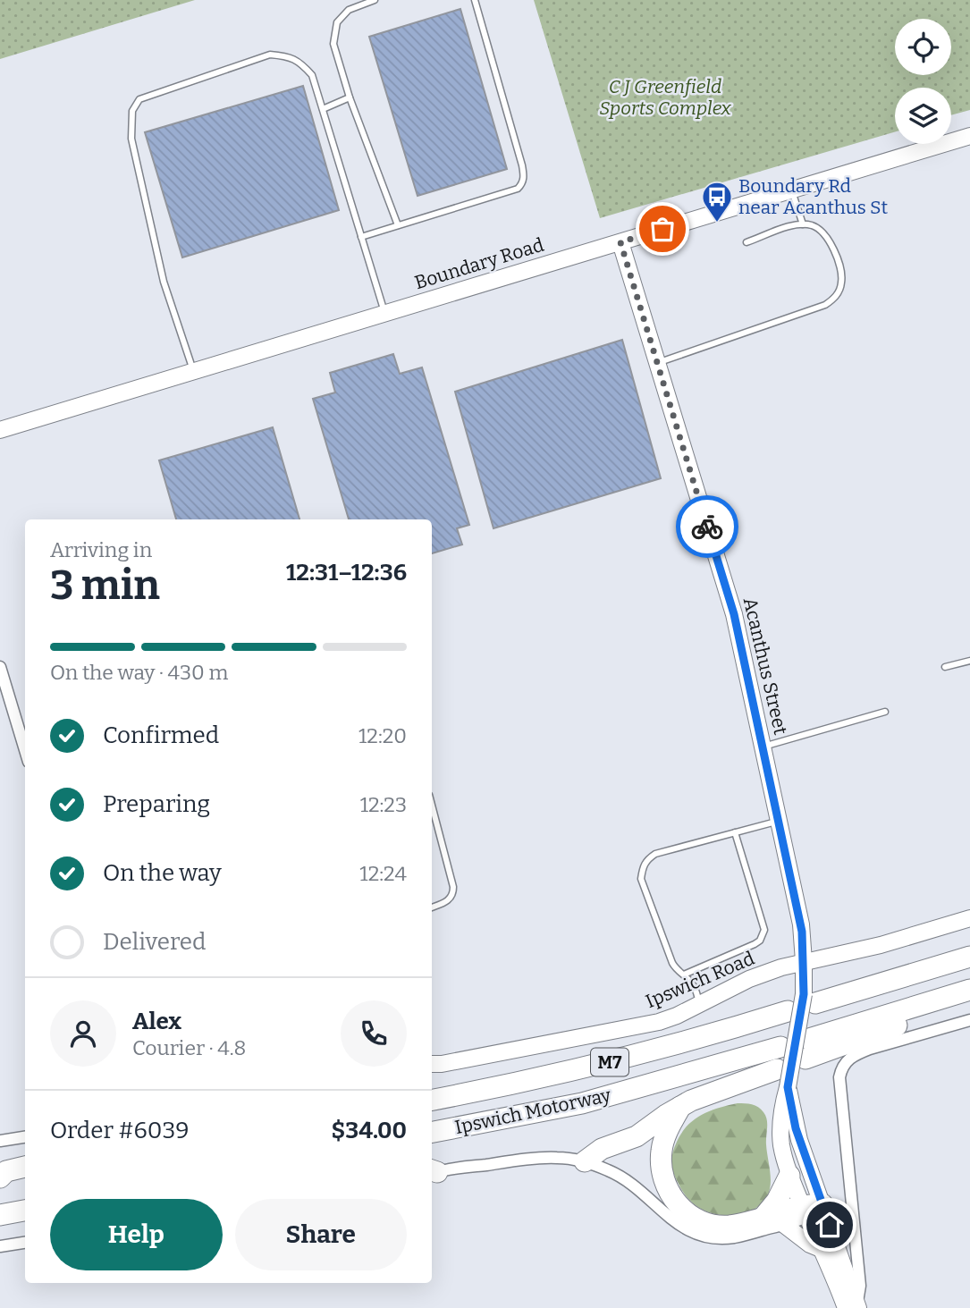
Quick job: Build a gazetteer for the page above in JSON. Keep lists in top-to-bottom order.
{
  "streets": {
    "highway": ["M7", "Ipswich Motorway"],
    "street": ["Boundary Road", "Acanthus Street", "Ipswich Road"]
  },
  "crossings": [
    ["Boundary Road", "Acanthus Street"],
    ["Acanthus Street", "Ipswich Road"]
  ],
  "parks": ["C J Greenfield Sports Complex"],
  "places": {
    "bus stop": ["Boundary Rd near Acanthus St"]
  },
  "page": {
    "heading": ["3 min", "Arriving in", "12:31–12:36"],
    "panel": [
      "Alex",
      "Courier · 4.8",
      "Order #6039",
      "$34.00"
    ],
    "bar": "On the way · 430 m",
    "list": [
      ["Confirmed", "12:20"],
      ["Preparing", "12:23"],
      ["On the way", "12:24"],
      "Delivered"
    ],
    "buttons": ["Help", "Share"]
  }
}
